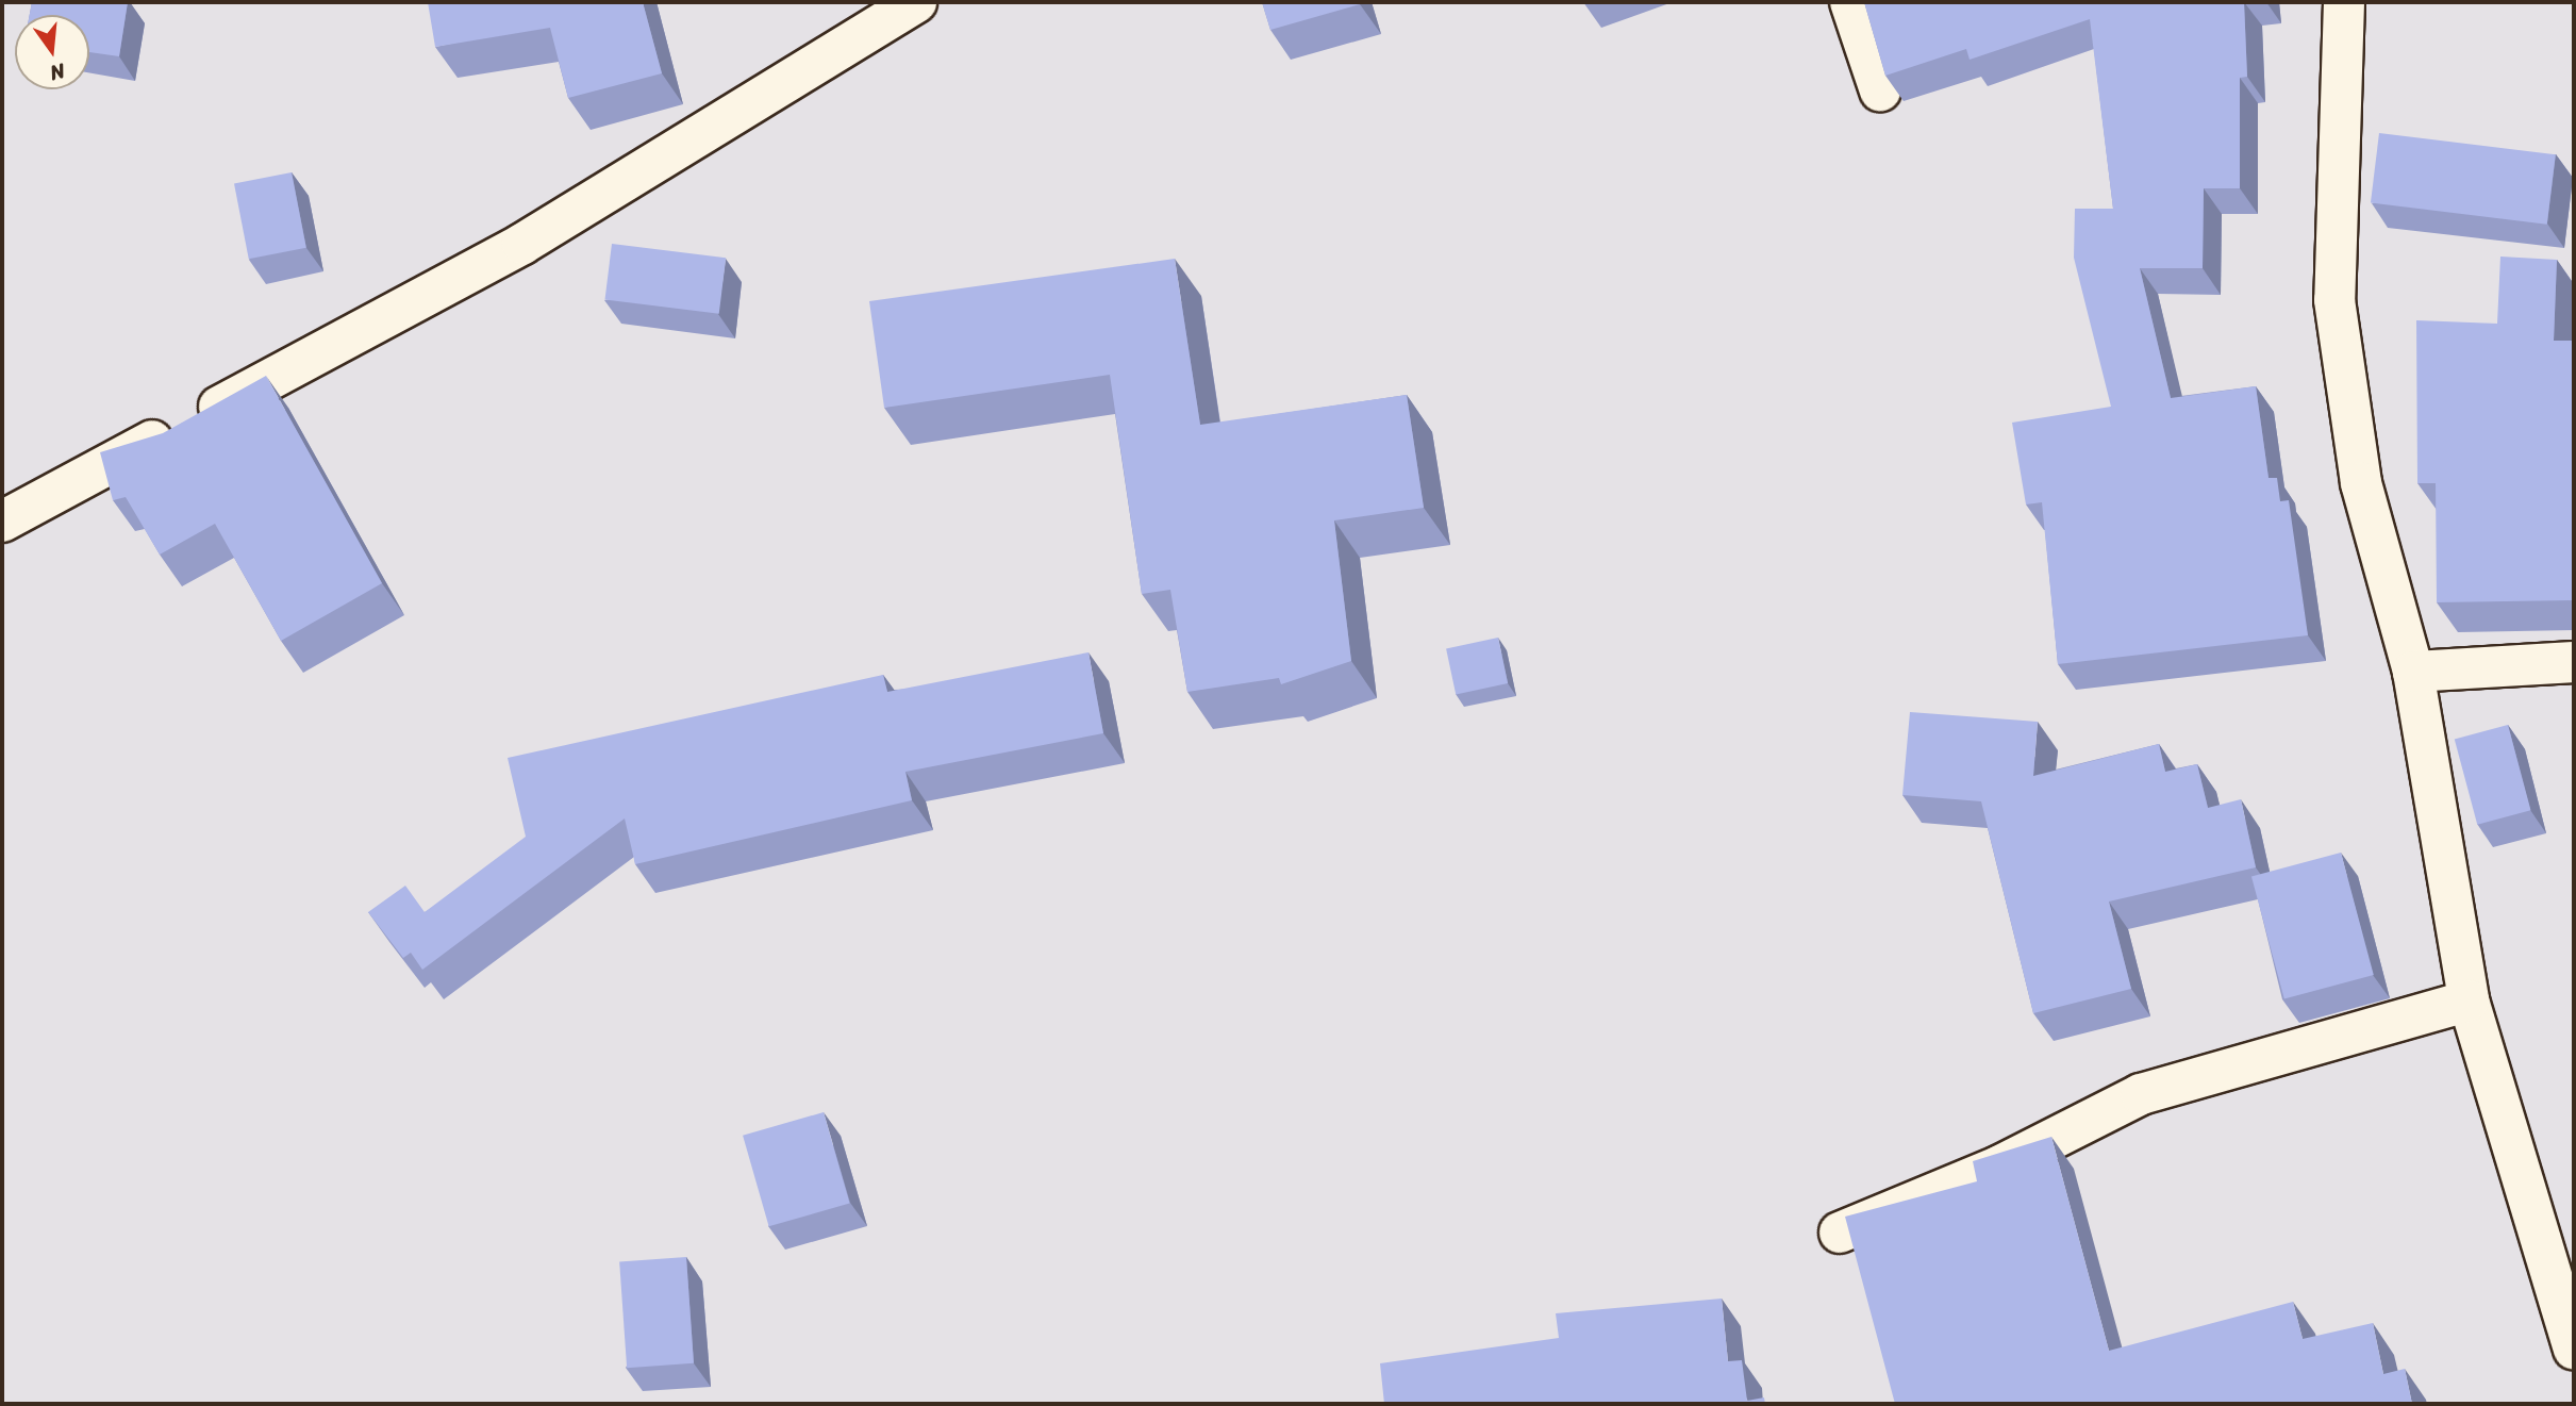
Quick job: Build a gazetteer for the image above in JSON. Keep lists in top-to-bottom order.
{
  "north": "bottom"
}
